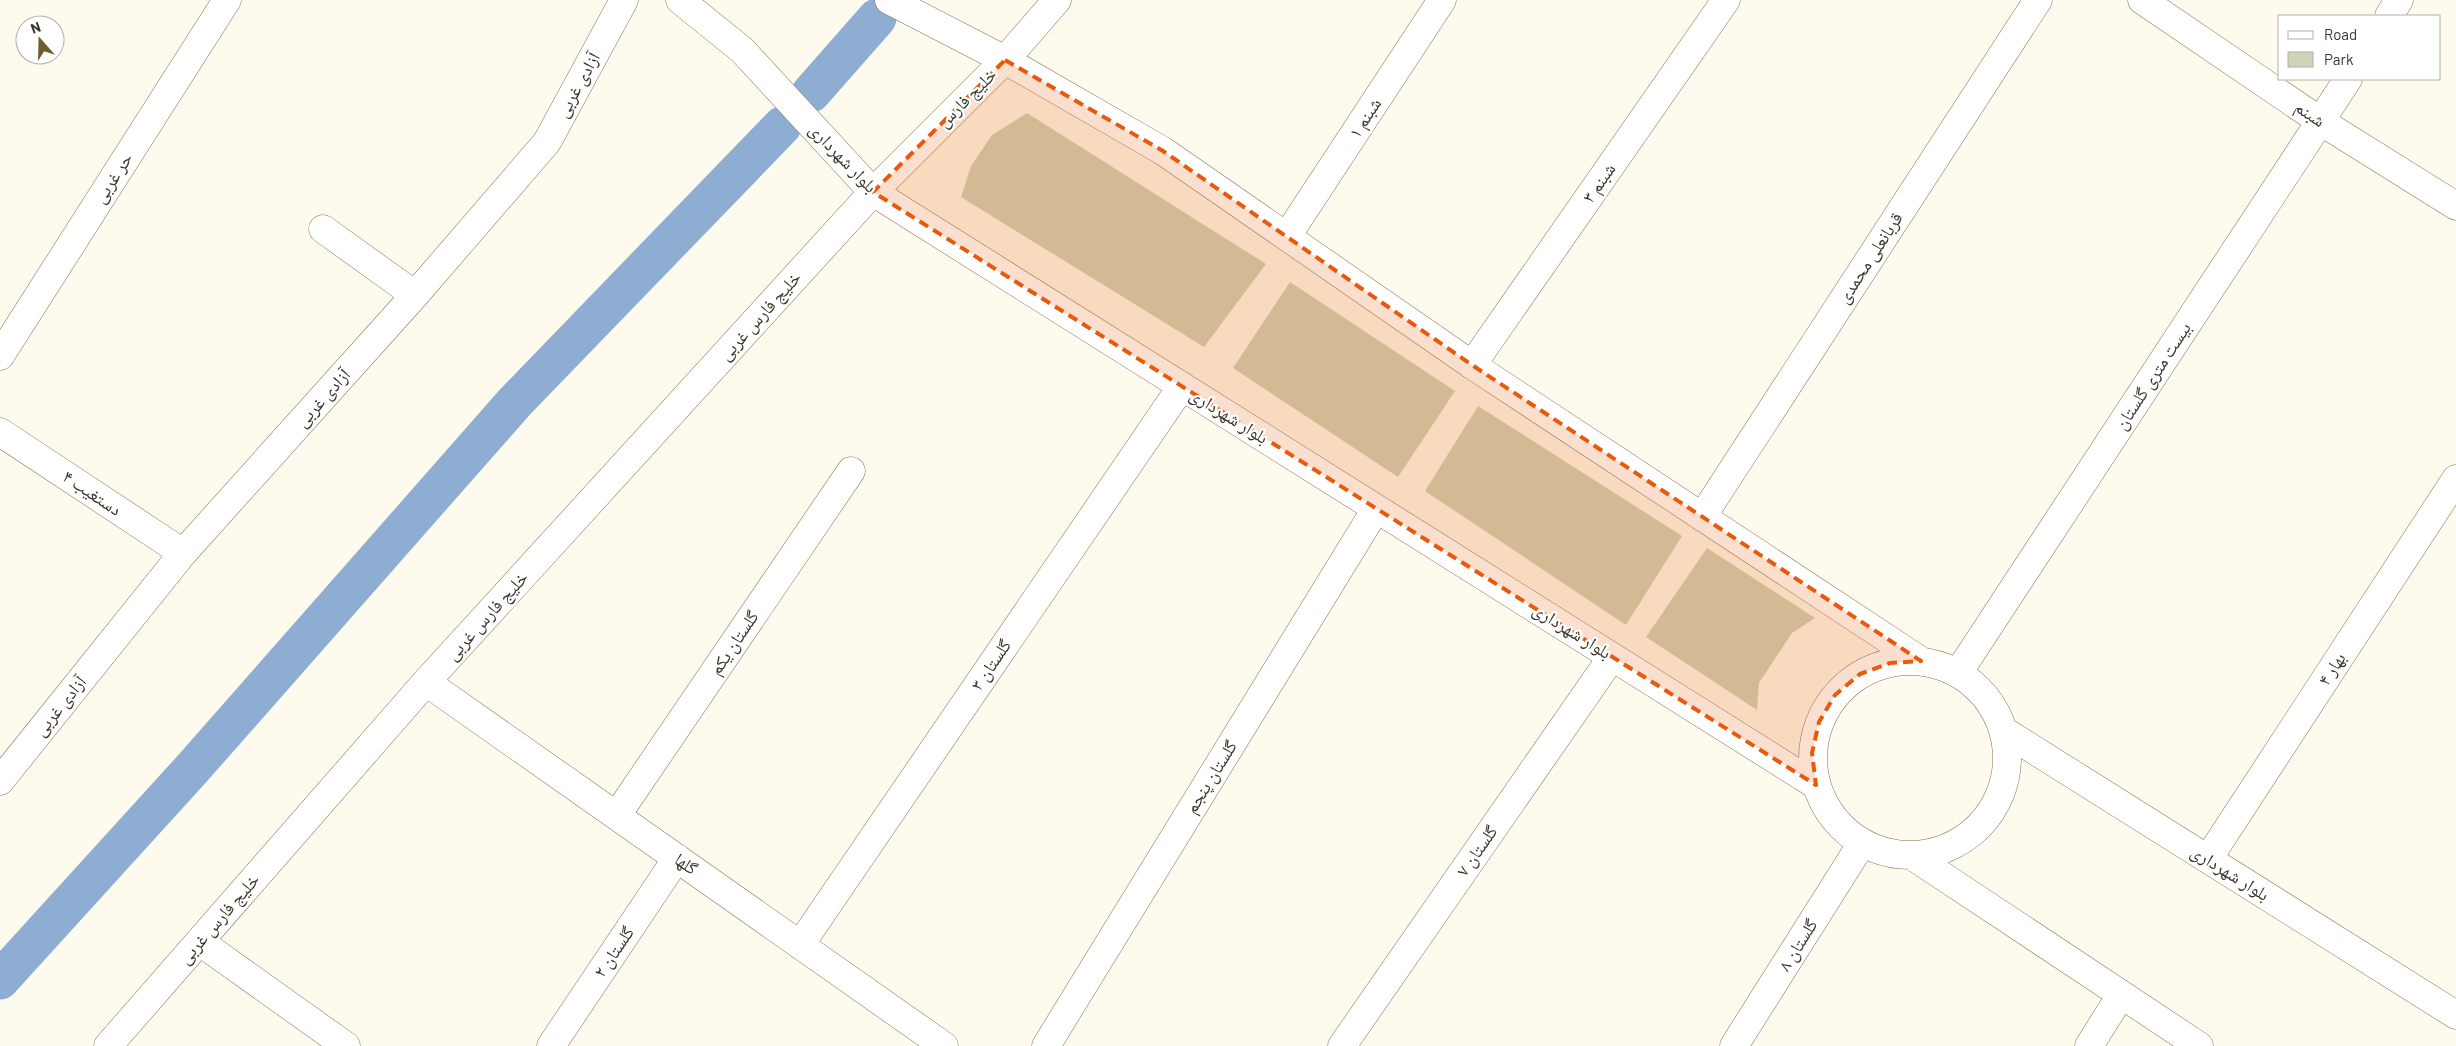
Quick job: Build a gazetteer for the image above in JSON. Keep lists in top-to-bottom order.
{
  "streets": {
    "street": [
      "آزادی غربی",
      "خلیج فارس",
      "شبنم",
      "شبنم ۱",
      "بلوار شهرداری",
      "حر غربی",
      "شبنم ۳",
      "قربانعلی محمدی",
      "خلیج فارس غربی",
      "بیست متری گلستان",
      "دستغیب ۴",
      "گلستان یکم",
      "گلستان ۳",
      "بهار ۴",
      "گلستان پنجم",
      "گلستان ۷",
      "گلها",
      "گلستان ۸",
      "گلستان ۲"
    ]
  },
  "crossings": [
    ["آزادی غربی", "دستغیب ۴"],
    ["خلیج فارس", "بلوار شهرداری"],
    ["خلیج فارس", "خلیج فارس غربی"],
    ["شبنم", "بیست متری گلستان"],
    ["بلوار شهرداری", "خلیج فارس غربی"],
    ["بلوار شهرداری", "گلستان ۳"],
    ["بلوار شهرداری", "بهار ۴"],
    ["بلوار شهرداری", "گلستان پنجم"],
    ["بلوار شهرداری", "گلستان ۷"],
    ["خلیج فارس غربی", "گلها"],
    ["گلستان یکم", "گلها"],
    ["گلستان ۳", "گلها"],
    ["گلها", "گلستان ۲"]
  ],
  "legend": ["Road", "Park"],
  "north": "top"
}
